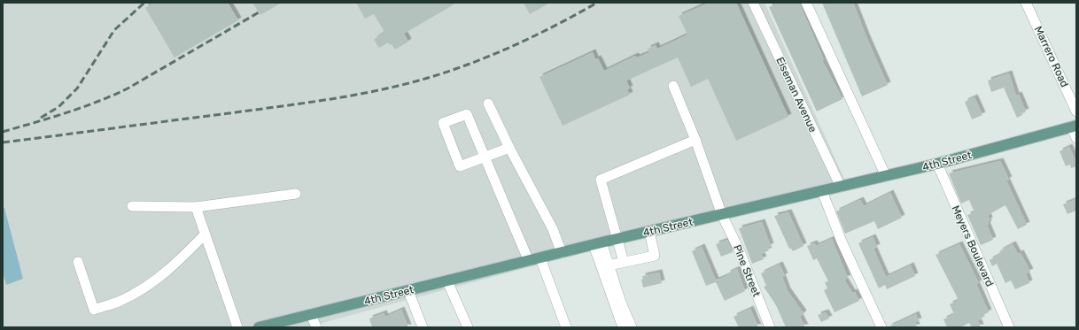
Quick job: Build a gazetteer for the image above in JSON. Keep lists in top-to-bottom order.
{
  "streets": {
    "main road": ["4th Street"],
    "street": [
      "Marrero Road",
      "Eiseman Avenue",
      "Meyers Boulevard",
      "Pine Street"
    ]
  },
  "crossings": [
    ["Eiseman Avenue", "4th Street"],
    ["4th Street", "Meyers Boulevard"],
    ["4th Street", "Pine Street"]
  ]
}
